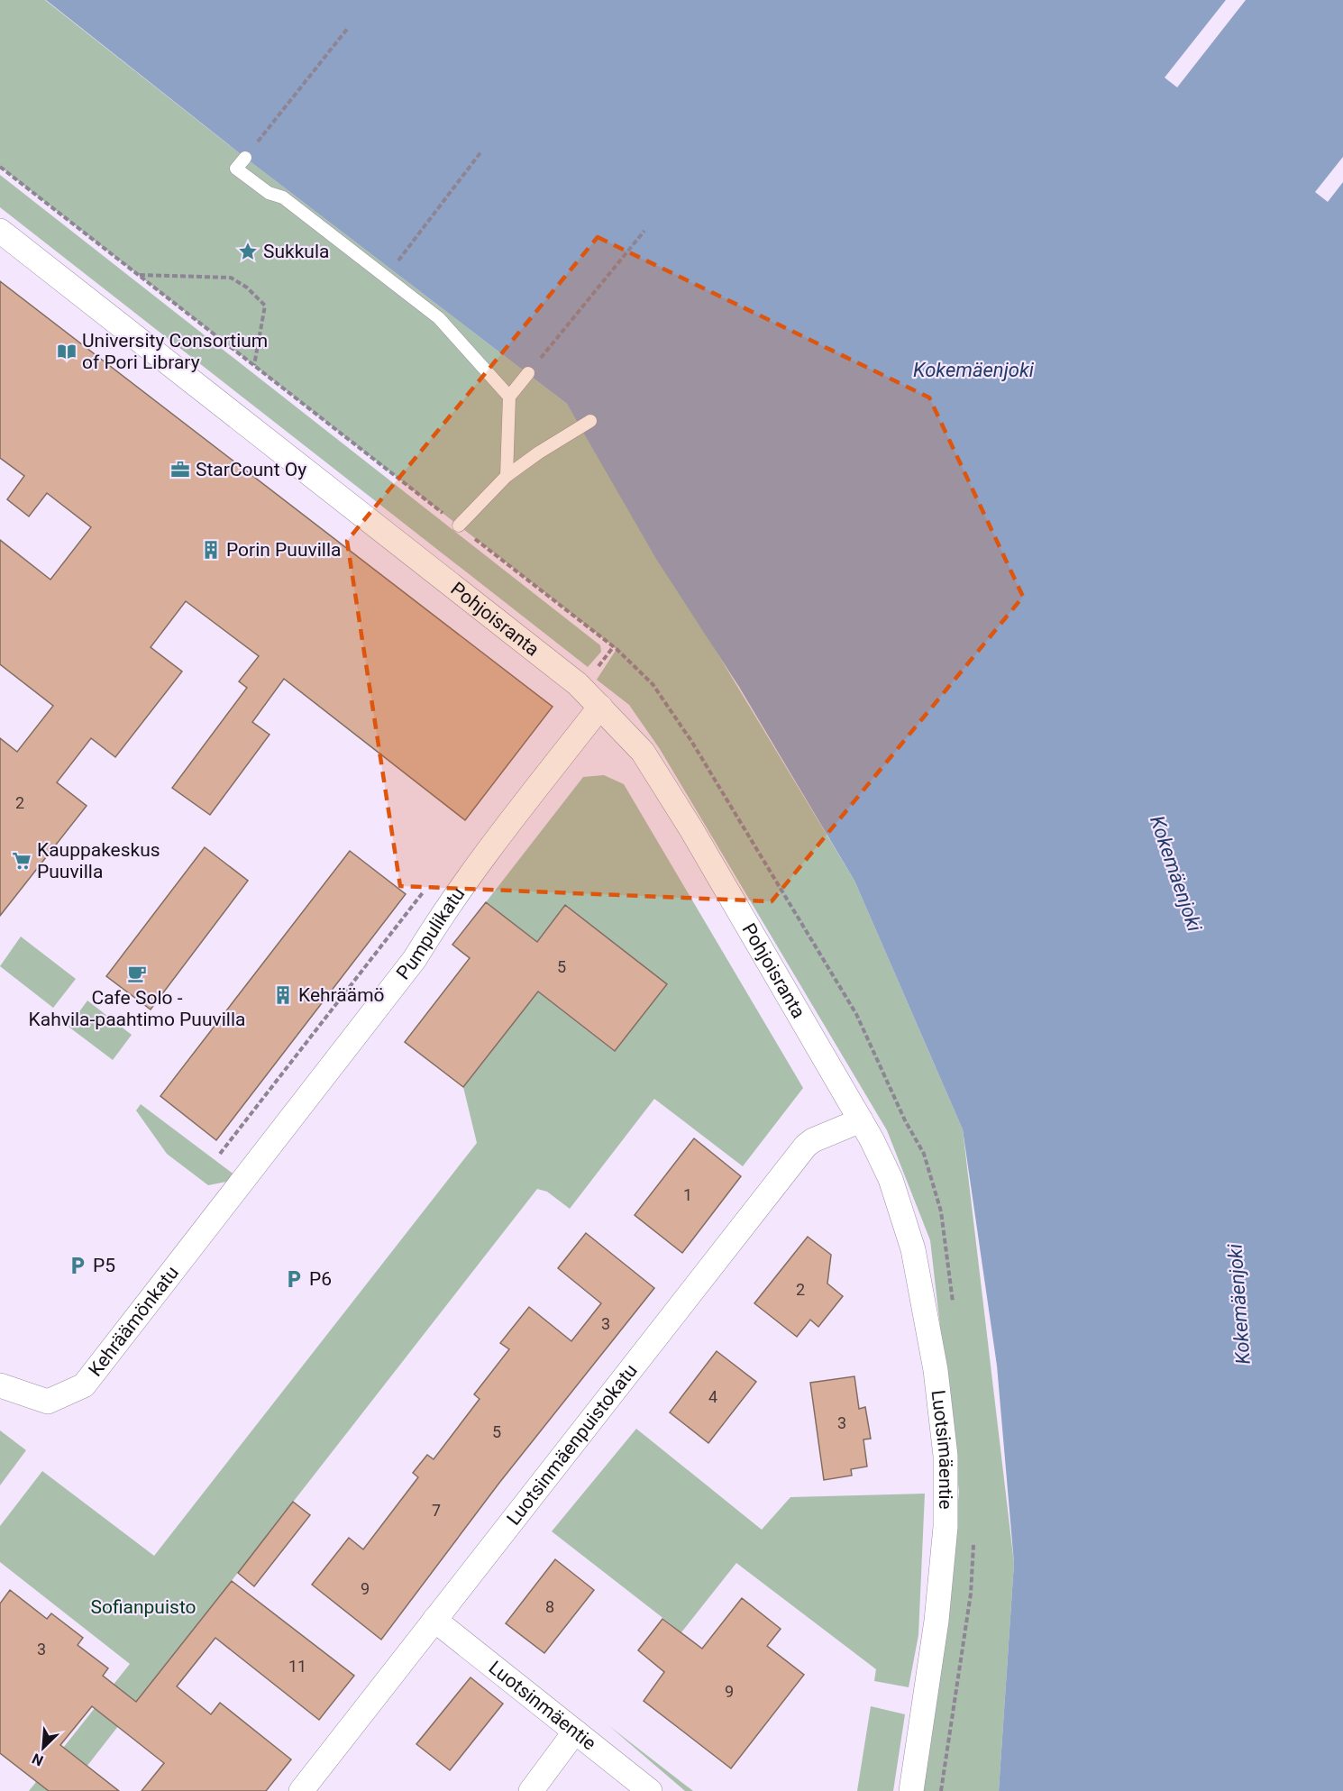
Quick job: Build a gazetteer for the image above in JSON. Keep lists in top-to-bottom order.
{
  "streets": {
    "street": [
      "Pohjoisranta",
      "Pumpulikatu",
      "Kehräämönkatu",
      "Luotsinmäenpuistokatu",
      "Luotsimäentie",
      "Luotsinmäentie"
    ]
  },
  "crossings": [
    ["Pohjoisranta", "Pumpulikatu"],
    ["Pohjoisranta", "Luotsinmäenpuistokatu"],
    ["Pohjoisranta", "Luotsimäentie"],
    ["Pumpulikatu", "Kehräämönkatu"],
    ["Luotsinmäenpuistokatu", "Luotsimäentie"],
    ["Luotsinmäenpuistokatu", "Luotsinmäentie"]
  ],
  "water": ["Kokemäenjoki"],
  "parks": ["Sofianpuisto"],
  "places": {
    "place": ["Sukkula"],
    "library": ["University Consortium of Pori Library"],
    "office": ["StarCount Oy"],
    "building": ["Porin Puuvilla", "Kehräämö"],
    "supermarket": ["Kauppakeskus Puuvilla"],
    "cafe": ["Cafe Solo - Kahvila-paahtimo Puuvilla"],
    "parking": ["P5", "P6"]
  },
  "house_numbers": [
    "2",
    "5",
    "1",
    "2",
    "3",
    "4",
    "3",
    "5",
    "7",
    "9",
    "8",
    "3",
    "11",
    "9"
  ],
  "north": "bottom left"
}
